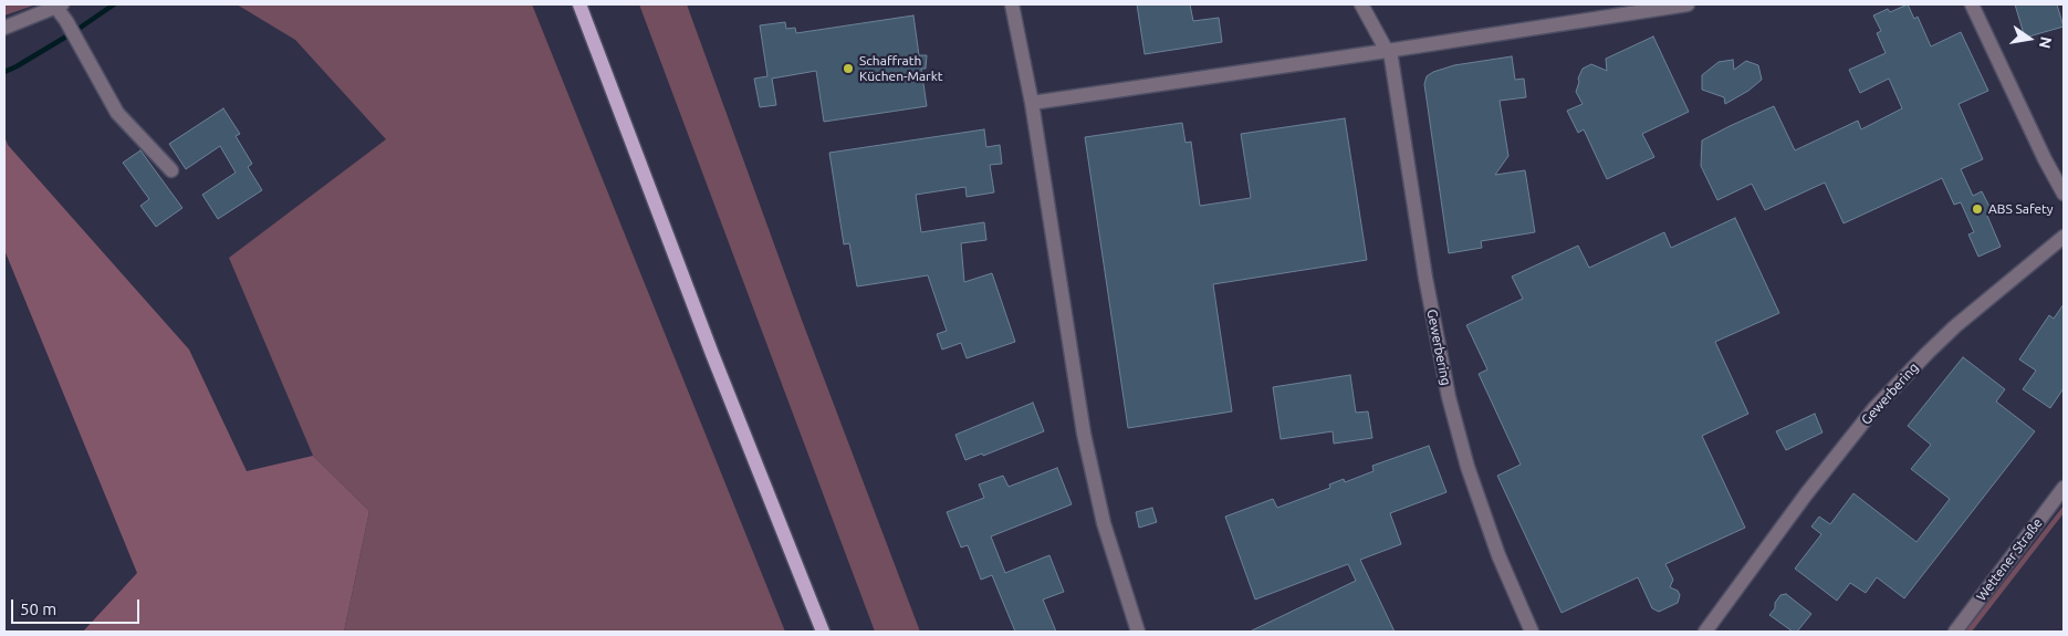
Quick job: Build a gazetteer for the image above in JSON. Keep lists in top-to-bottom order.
{
  "streets": {
    "street": ["Gewerbering", "Wettener Straße"]
  },
  "places": ["Schaffrath Küchen-Markt", "ABS Safety"],
  "scale_bar": "50 m",
  "north": "right"
}
